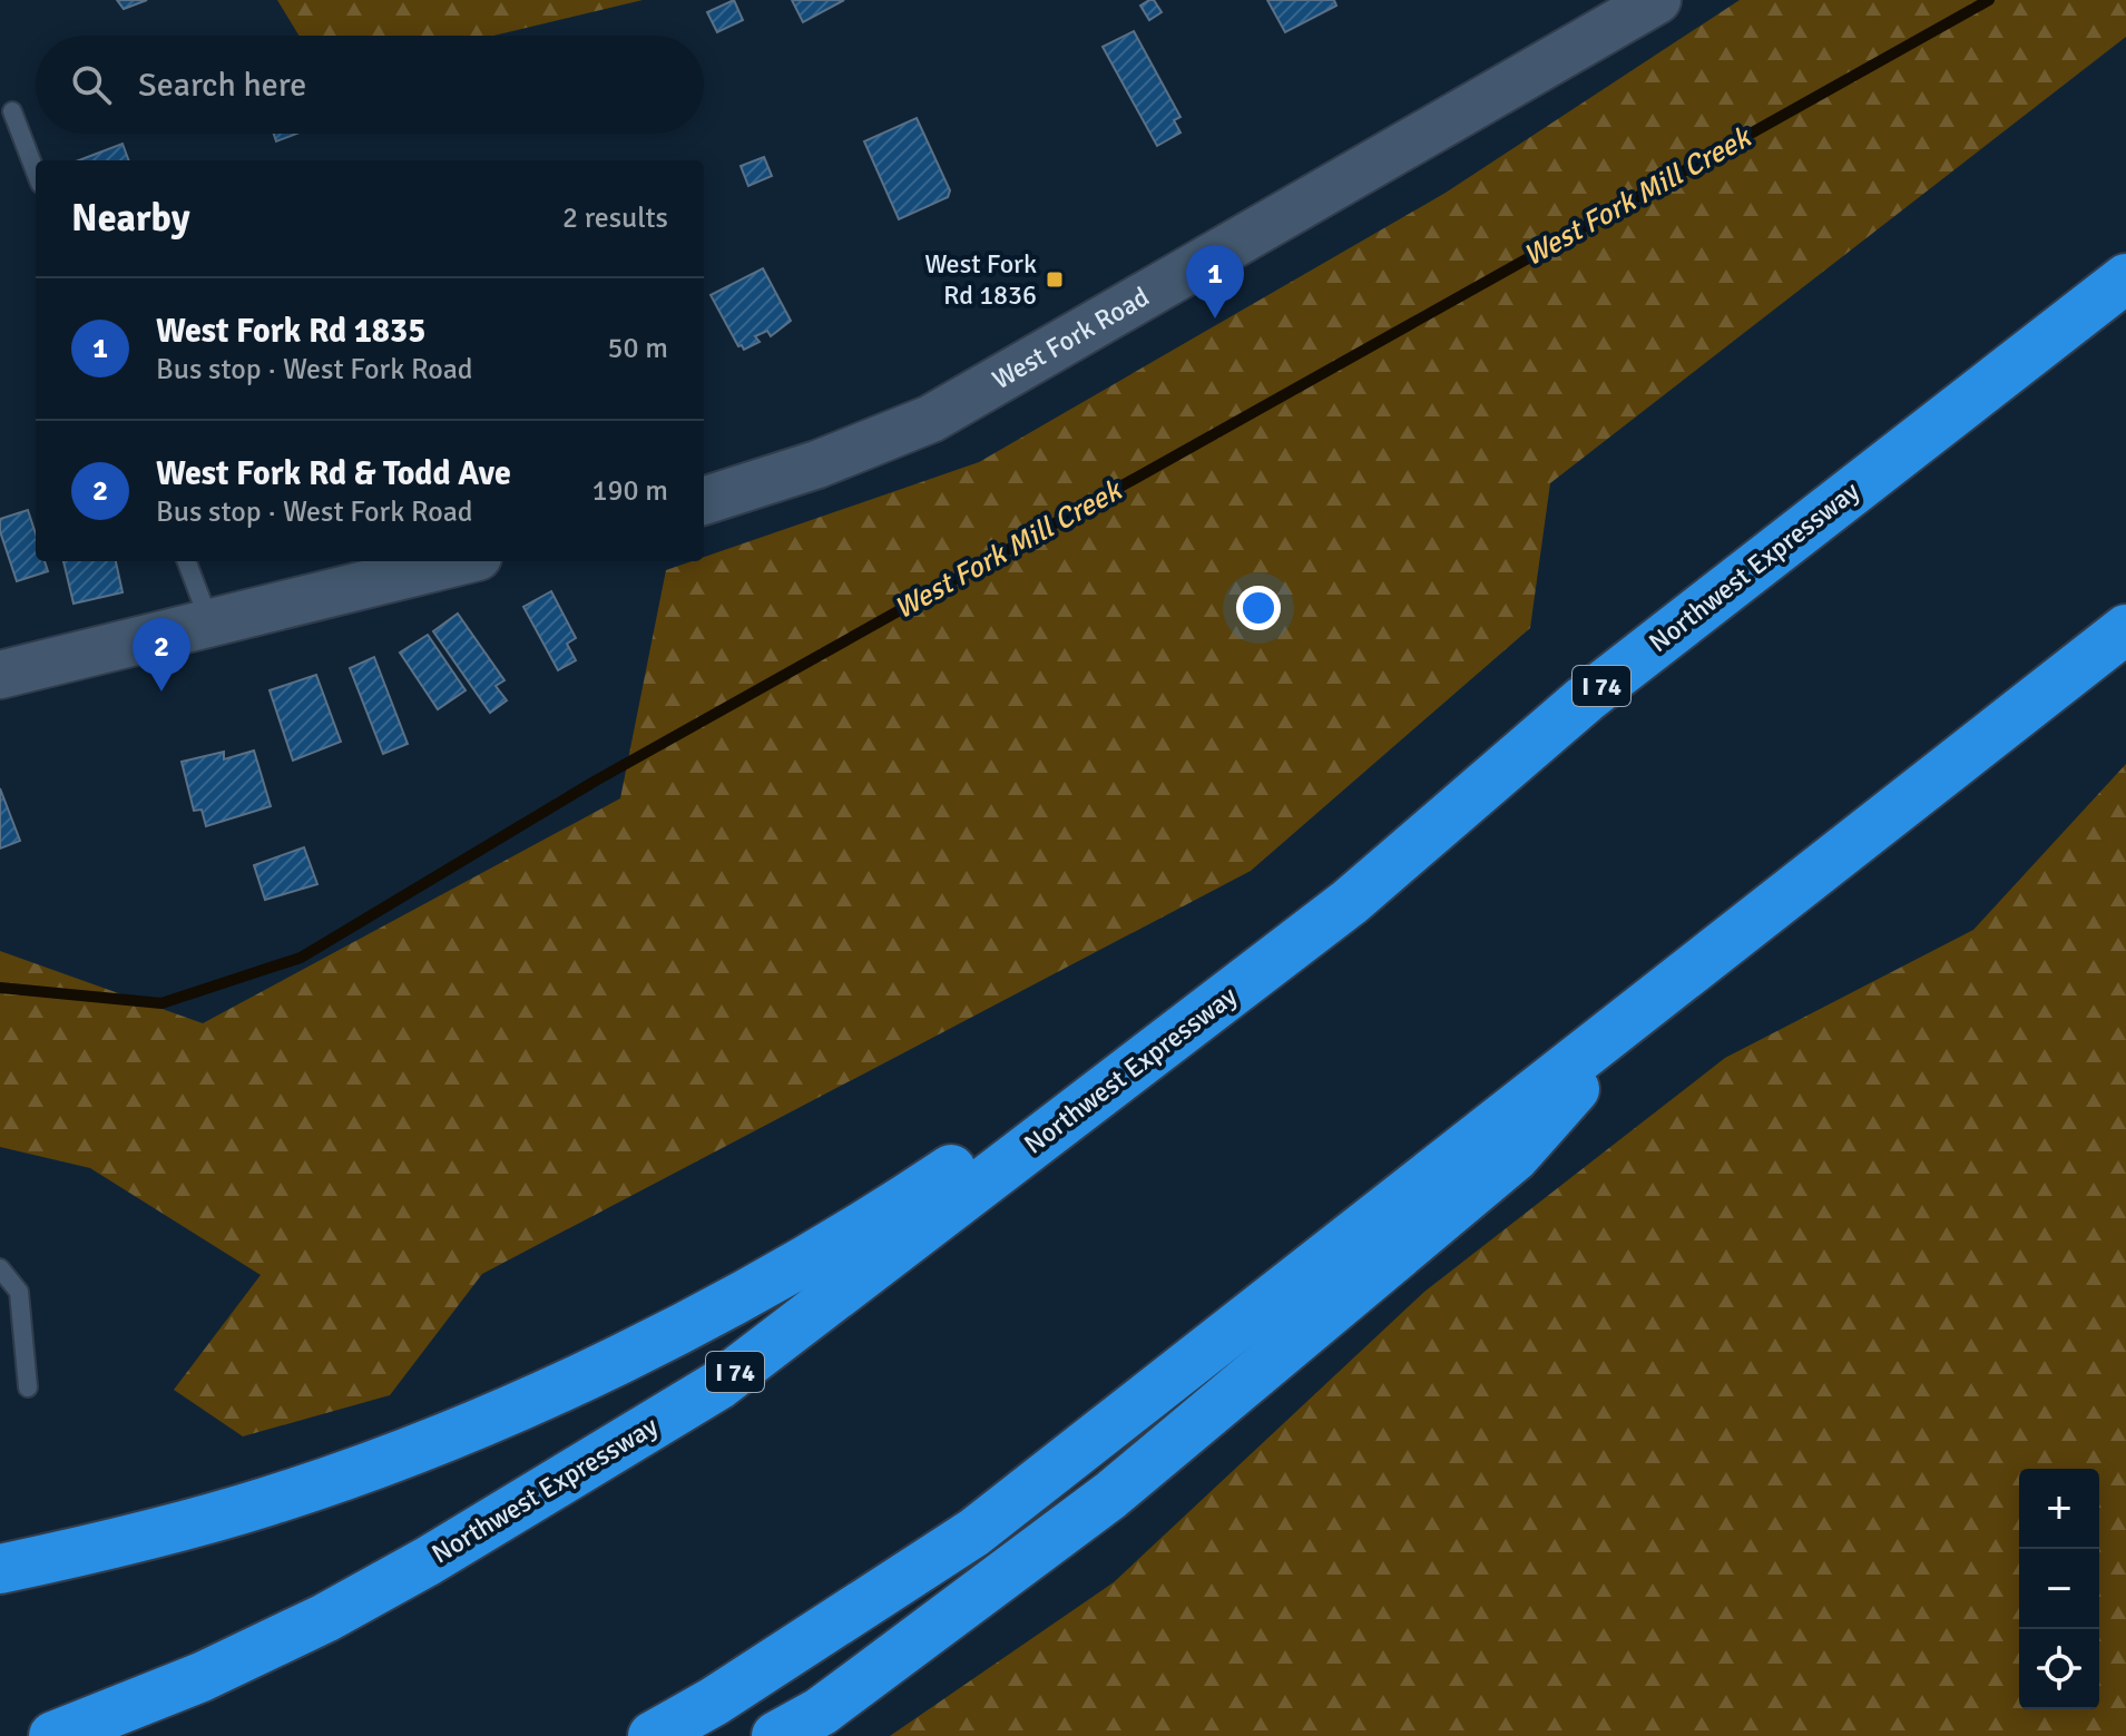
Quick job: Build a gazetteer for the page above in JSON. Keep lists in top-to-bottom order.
{
  "streets": {
    "highway": ["Northwest Expressway", "I 74"],
    "street": ["West Fork Road"]
  },
  "water": ["West Fork Mill Creek"],
  "places": {
    "transit": ["West Fork Rd 1836"]
  },
  "page": {
    "search": "Search here",
    "heading": ["Nearby", "2 results"],
    "pins": ["1", "2"],
    "list": [
      {
        "mark": "1",
        "name": "West Fork Rd 1835",
        "note": "Bus stop · West Fork Road",
        "value": "50 m"
      },
      {
        "mark": "2",
        "name": "West Fork Rd & Todd Ave",
        "note": "Bus stop · West Fork Road",
        "value": "190 m"
      }
    ],
    "map_buttons": ["+", "−"]
  }
}
